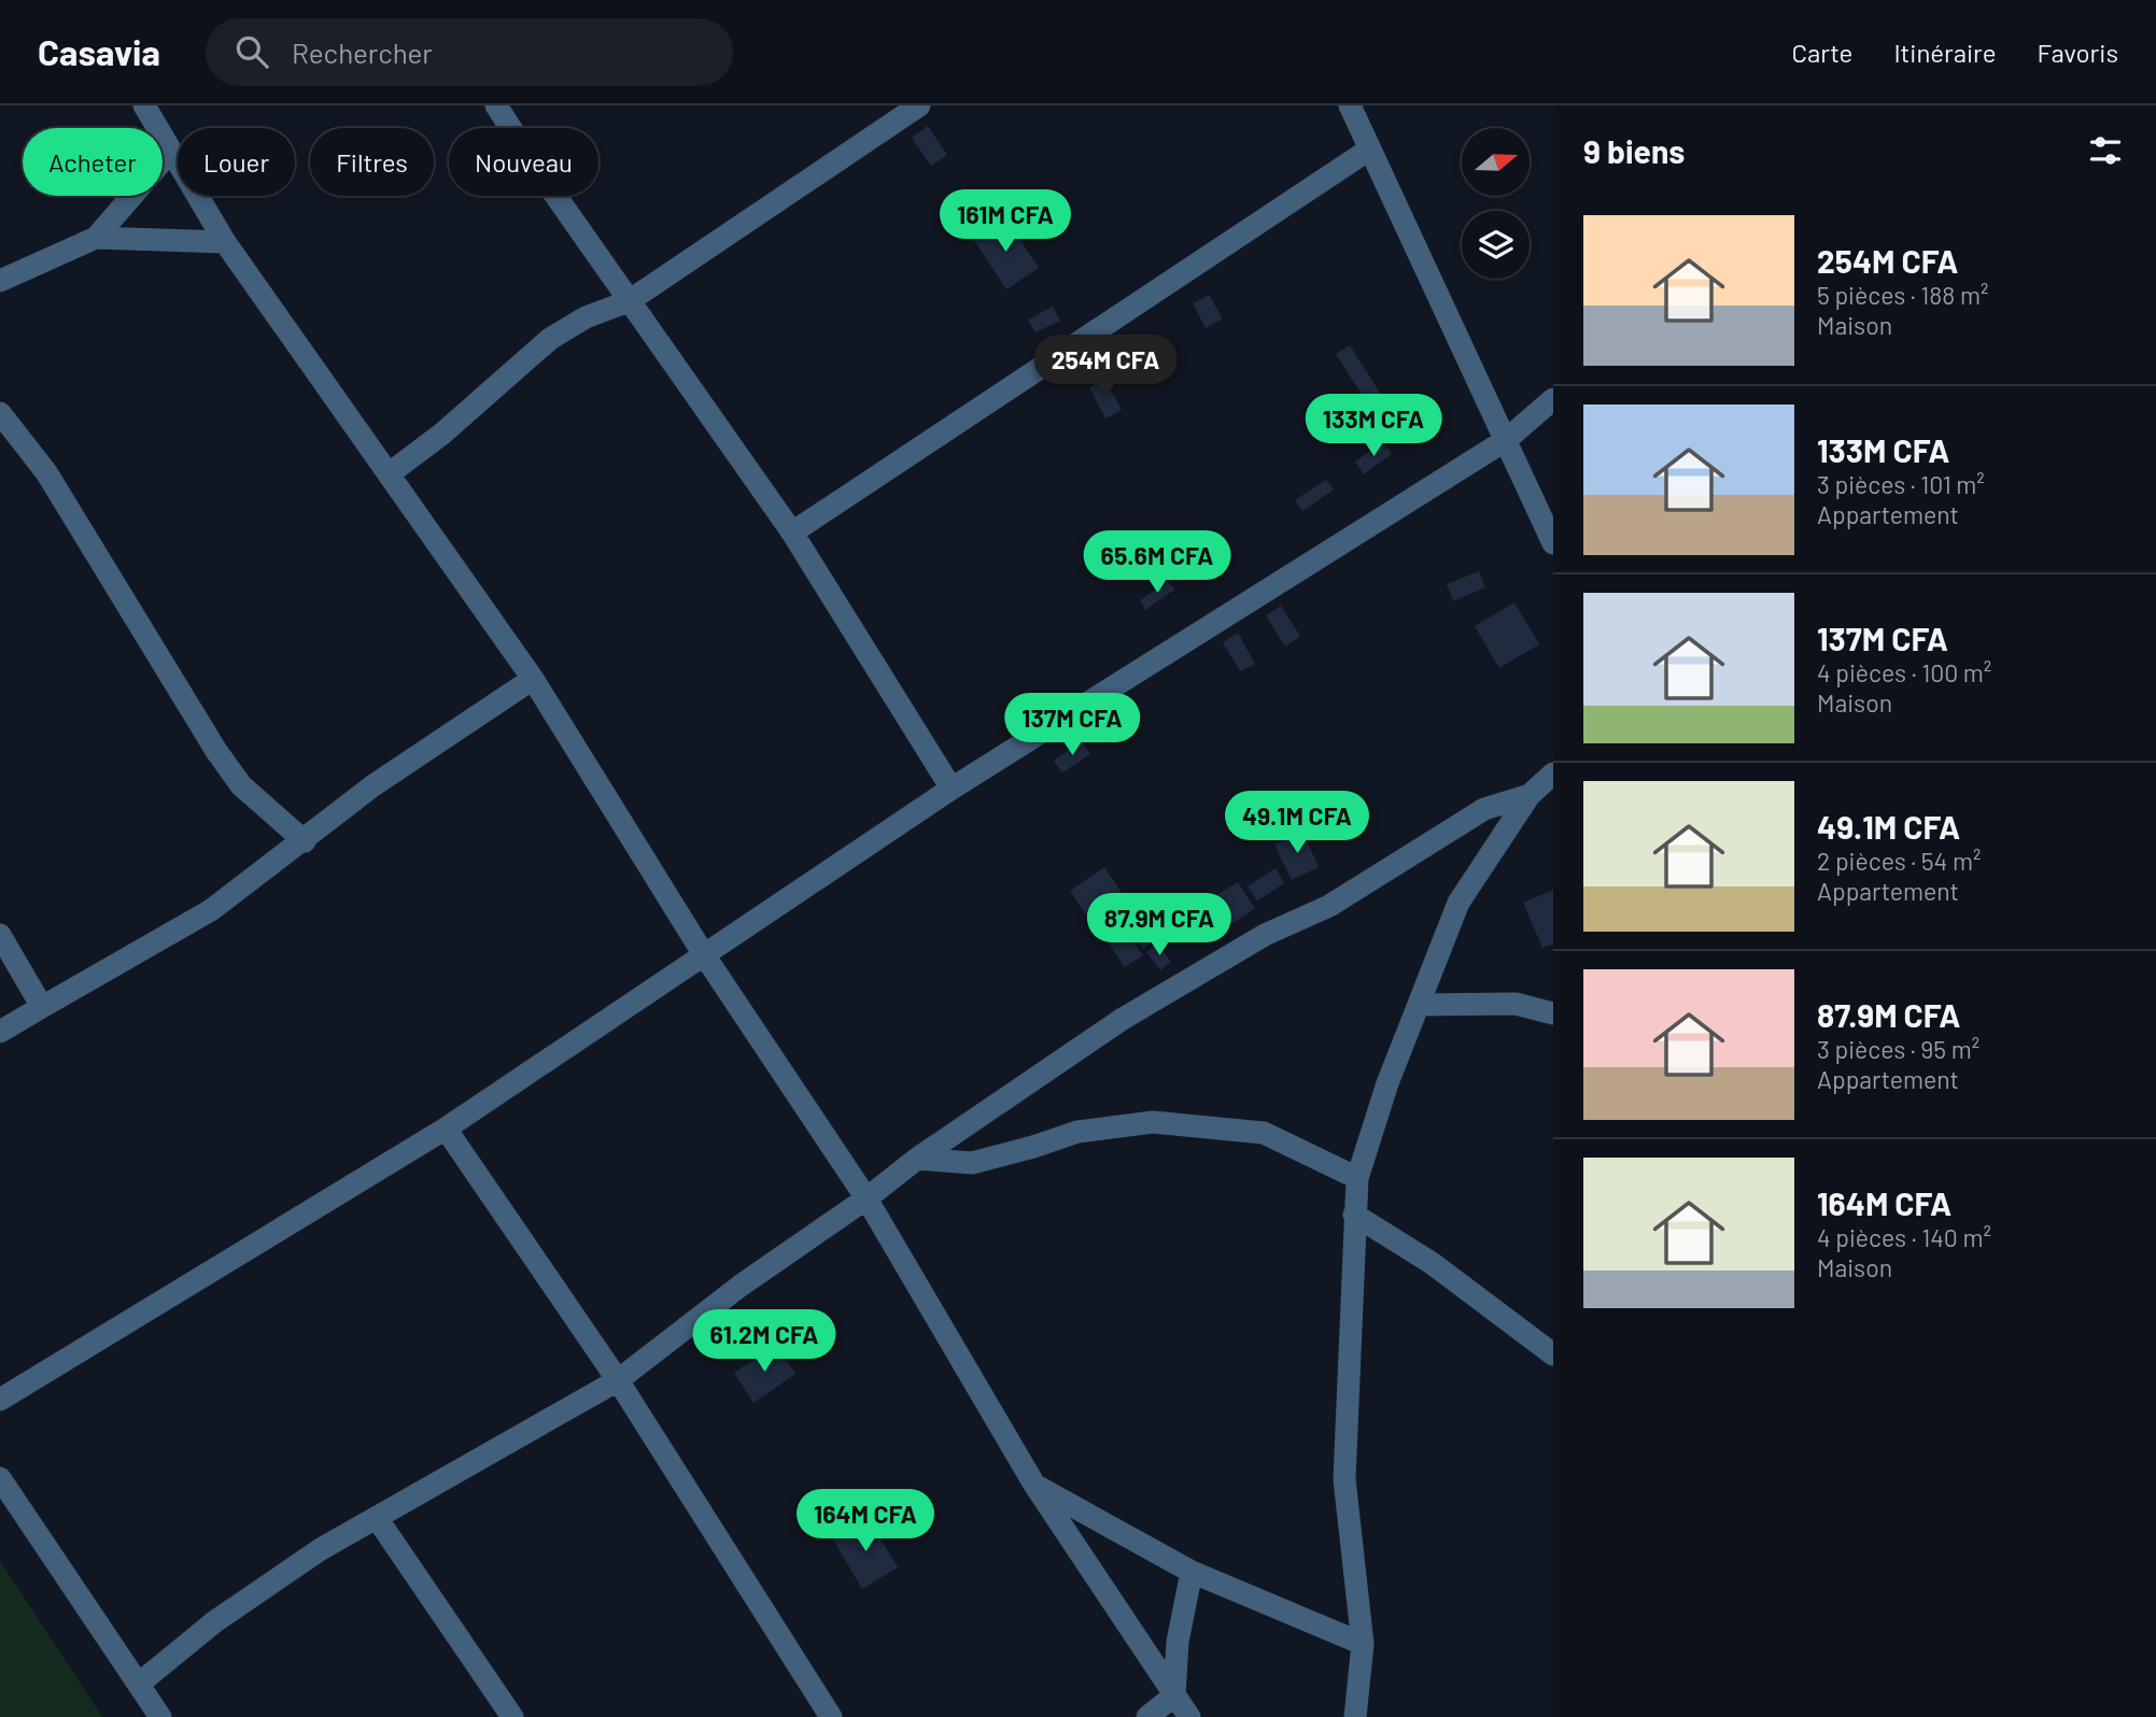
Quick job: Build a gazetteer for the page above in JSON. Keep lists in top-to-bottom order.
{
  "north": "right",
  "page": {
    "header": "Casavia",
    "search": "Rechercher",
    "nav": ["Carte", "Itinéraire", "Favoris"],
    "heading": "9 biens",
    "chip": [
      "Acheter",
      "Louer",
      "Filtres",
      "Nouveau"
    ],
    "price": [
      "161M CFA",
      "254M CFA",
      "133M CFA",
      "65.6M CFA",
      "137M CFA",
      "49.1M CFA",
      "87.9M CFA",
      "61.2M CFA",
      "164M CFA"
    ],
    "list": [
      {
        "name": "254M CFA",
        "note": "5 pièces · 188 m² · Maison"
      },
      {
        "name": "133M CFA",
        "note": "3 pièces · 101 m² · Appartement"
      },
      {
        "name": "137M CFA",
        "note": "4 pièces · 100 m² · Maison"
      },
      {
        "name": "49.1M CFA",
        "note": "2 pièces · 54 m² · Appartement"
      },
      {
        "name": "87.9M CFA",
        "note": "3 pièces · 95 m² · Appartement"
      },
      {
        "name": "164M CFA",
        "note": "4 pièces · 140 m² · Maison"
      }
    ]
  }
}
